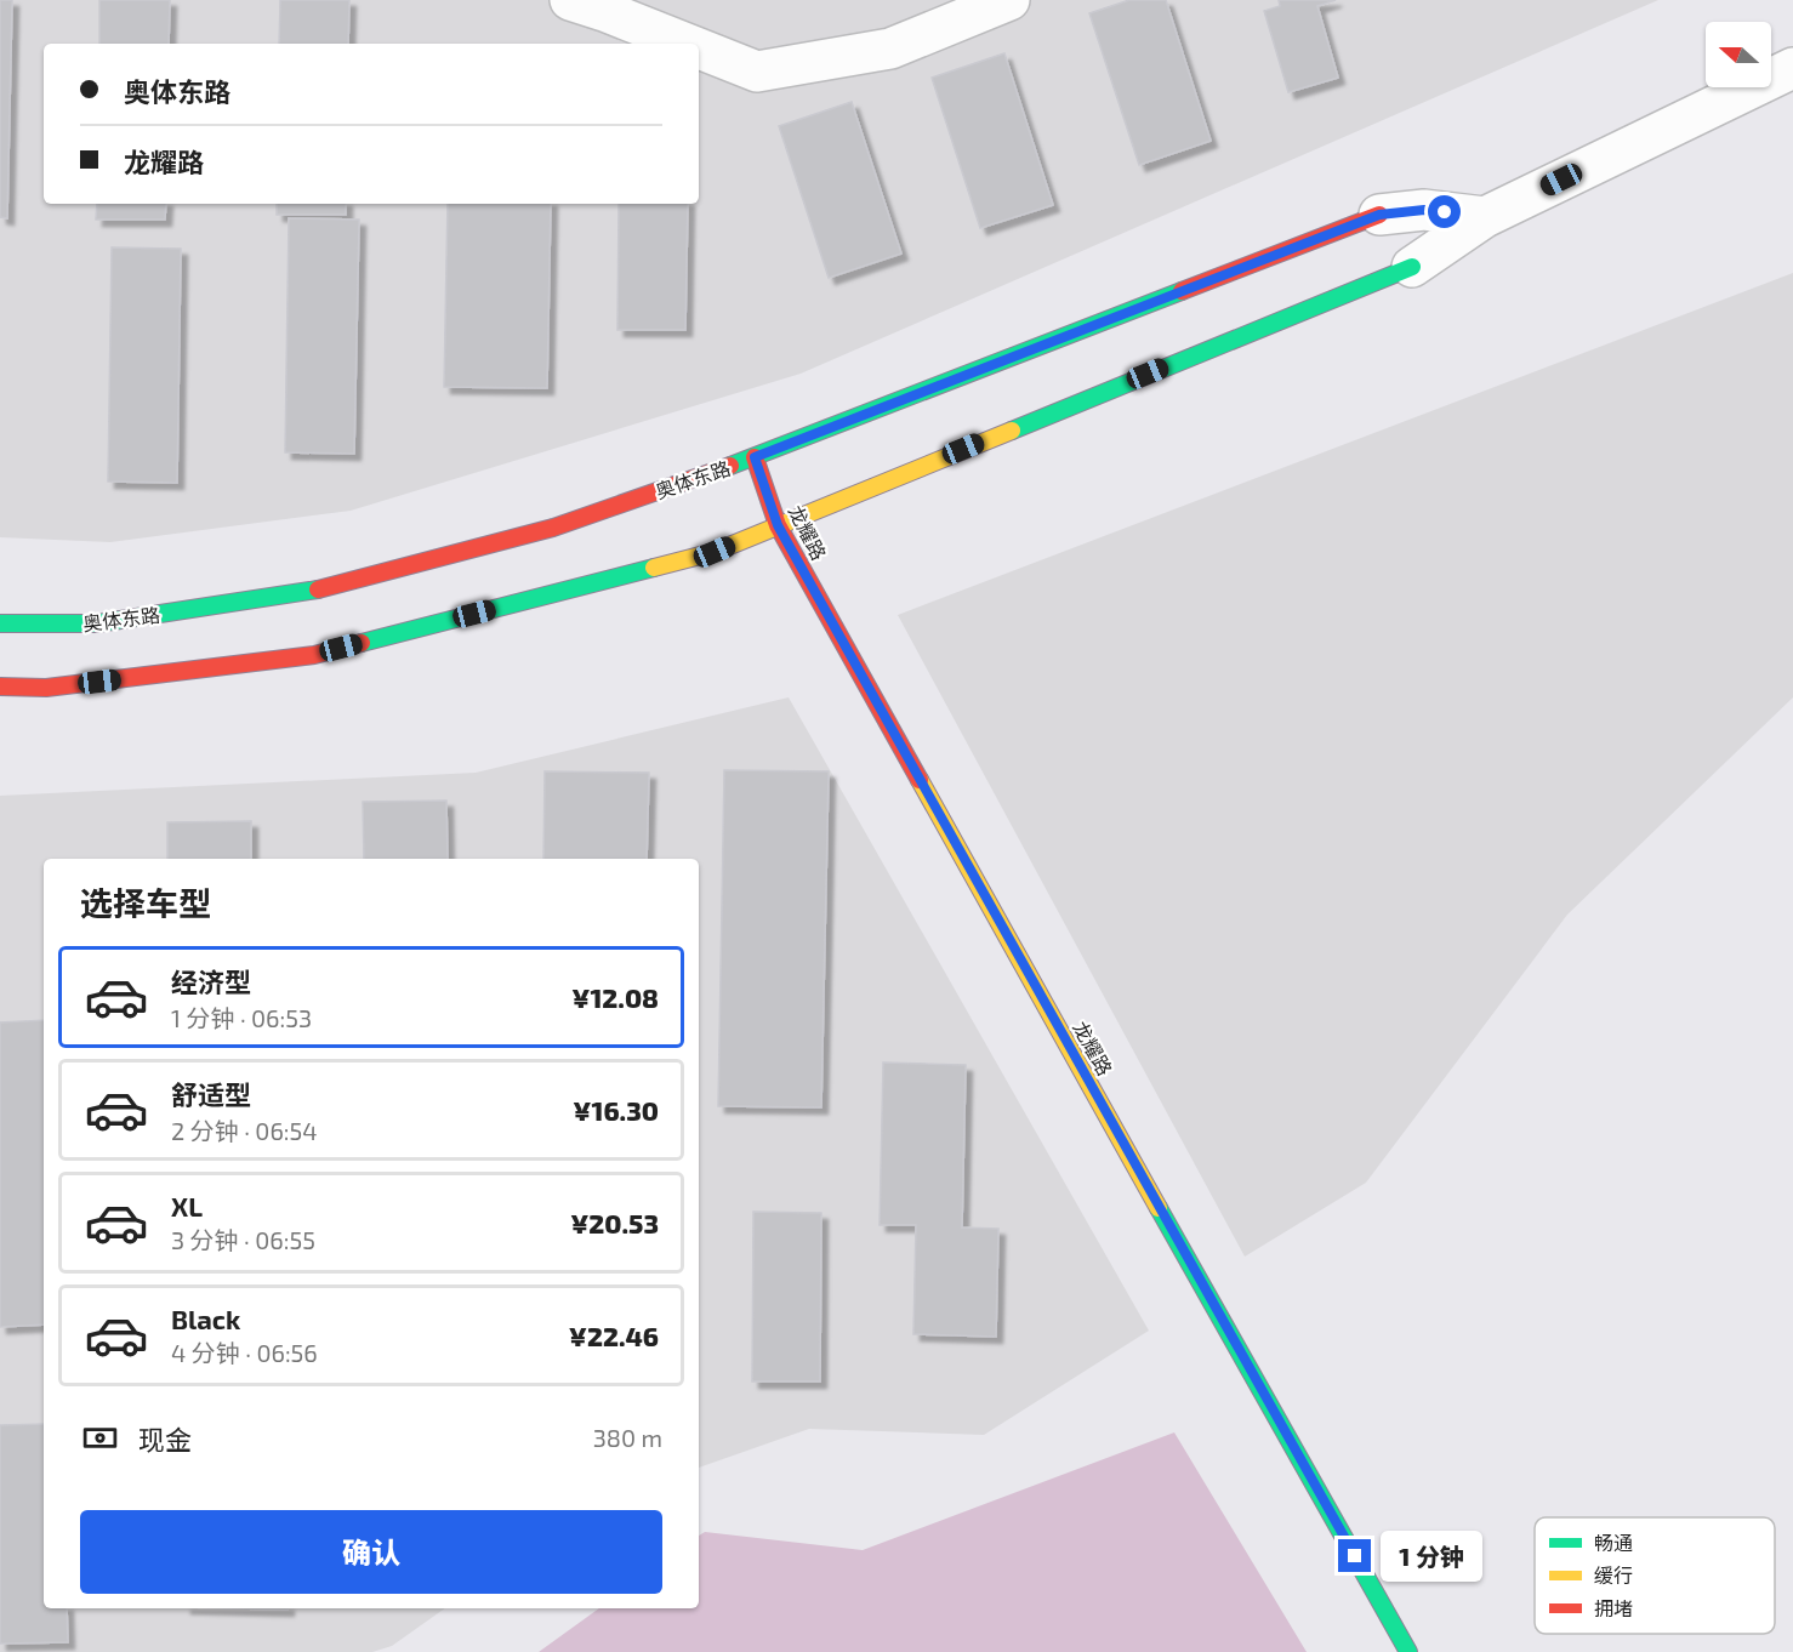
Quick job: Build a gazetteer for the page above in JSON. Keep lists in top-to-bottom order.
{
  "streets": {
    "main road": ["奥体东路", "龙耀路"]
  },
  "crossings": [
    ["奥体东路", "龙耀路"]
  ],
  "legend": ["畅通", "缓行", "拥堵"],
  "north": "left",
  "page": {
    "banner": ["奥体东路", "龙耀路"],
    "heading": "选择车型",
    "list": [
      {
        "name": "经济型",
        "note": "1 分钟 · 06:53",
        "value": "¥12.08"
      },
      {
        "name": "舒适型",
        "note": "2 分钟 · 06:54",
        "value": "¥16.30"
      },
      {
        "name": "XL",
        "note": "3 分钟 · 06:55",
        "value": "¥20.53"
      },
      {
        "name": "Black",
        "note": "4 分钟 · 06:56",
        "value": "¥22.46"
      }
    ],
    "pay": ["现金", "380 m"],
    "buttons": "确认",
    "bubble": "1 分钟"
  }
}
